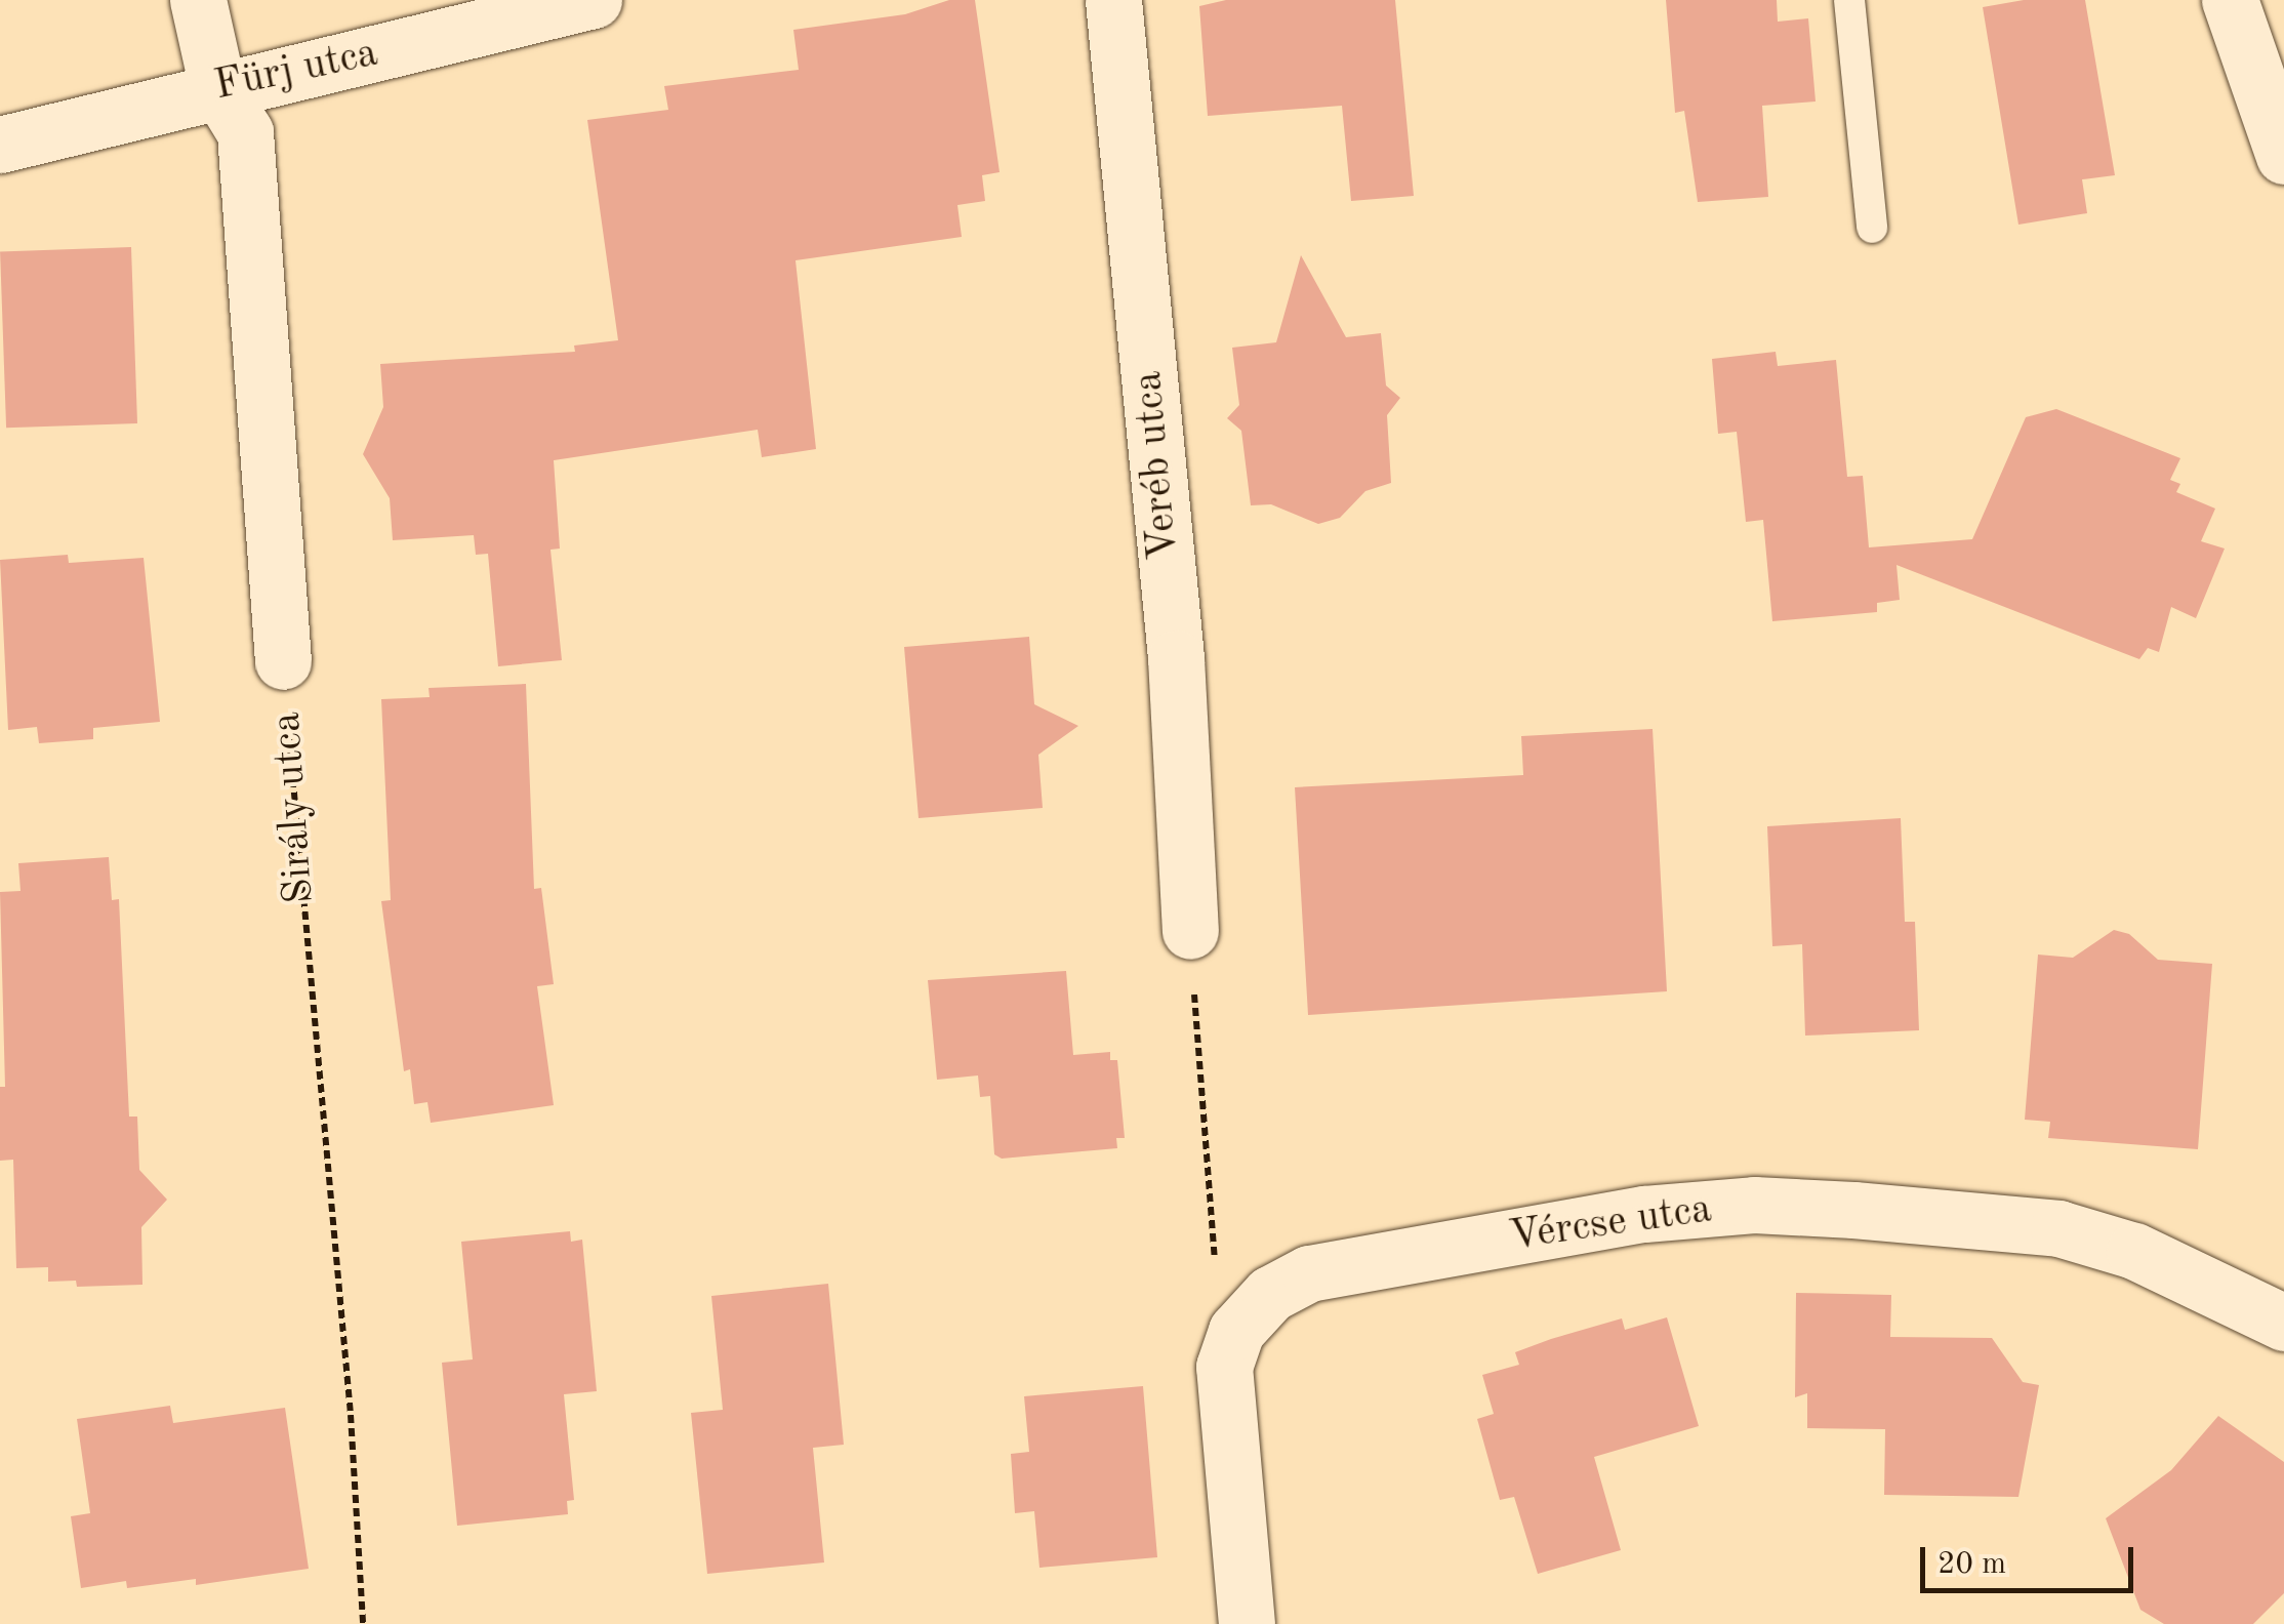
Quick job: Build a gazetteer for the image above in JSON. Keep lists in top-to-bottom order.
{
  "streets": {
    "street": [
      "Fürj utca",
      "Veréb utca",
      "Sirály utca",
      "Vércse utca"
    ]
  },
  "crossings": [
    ["Fürj utca", "Sirály utca"]
  ],
  "scale_bar": "20 m"
}
